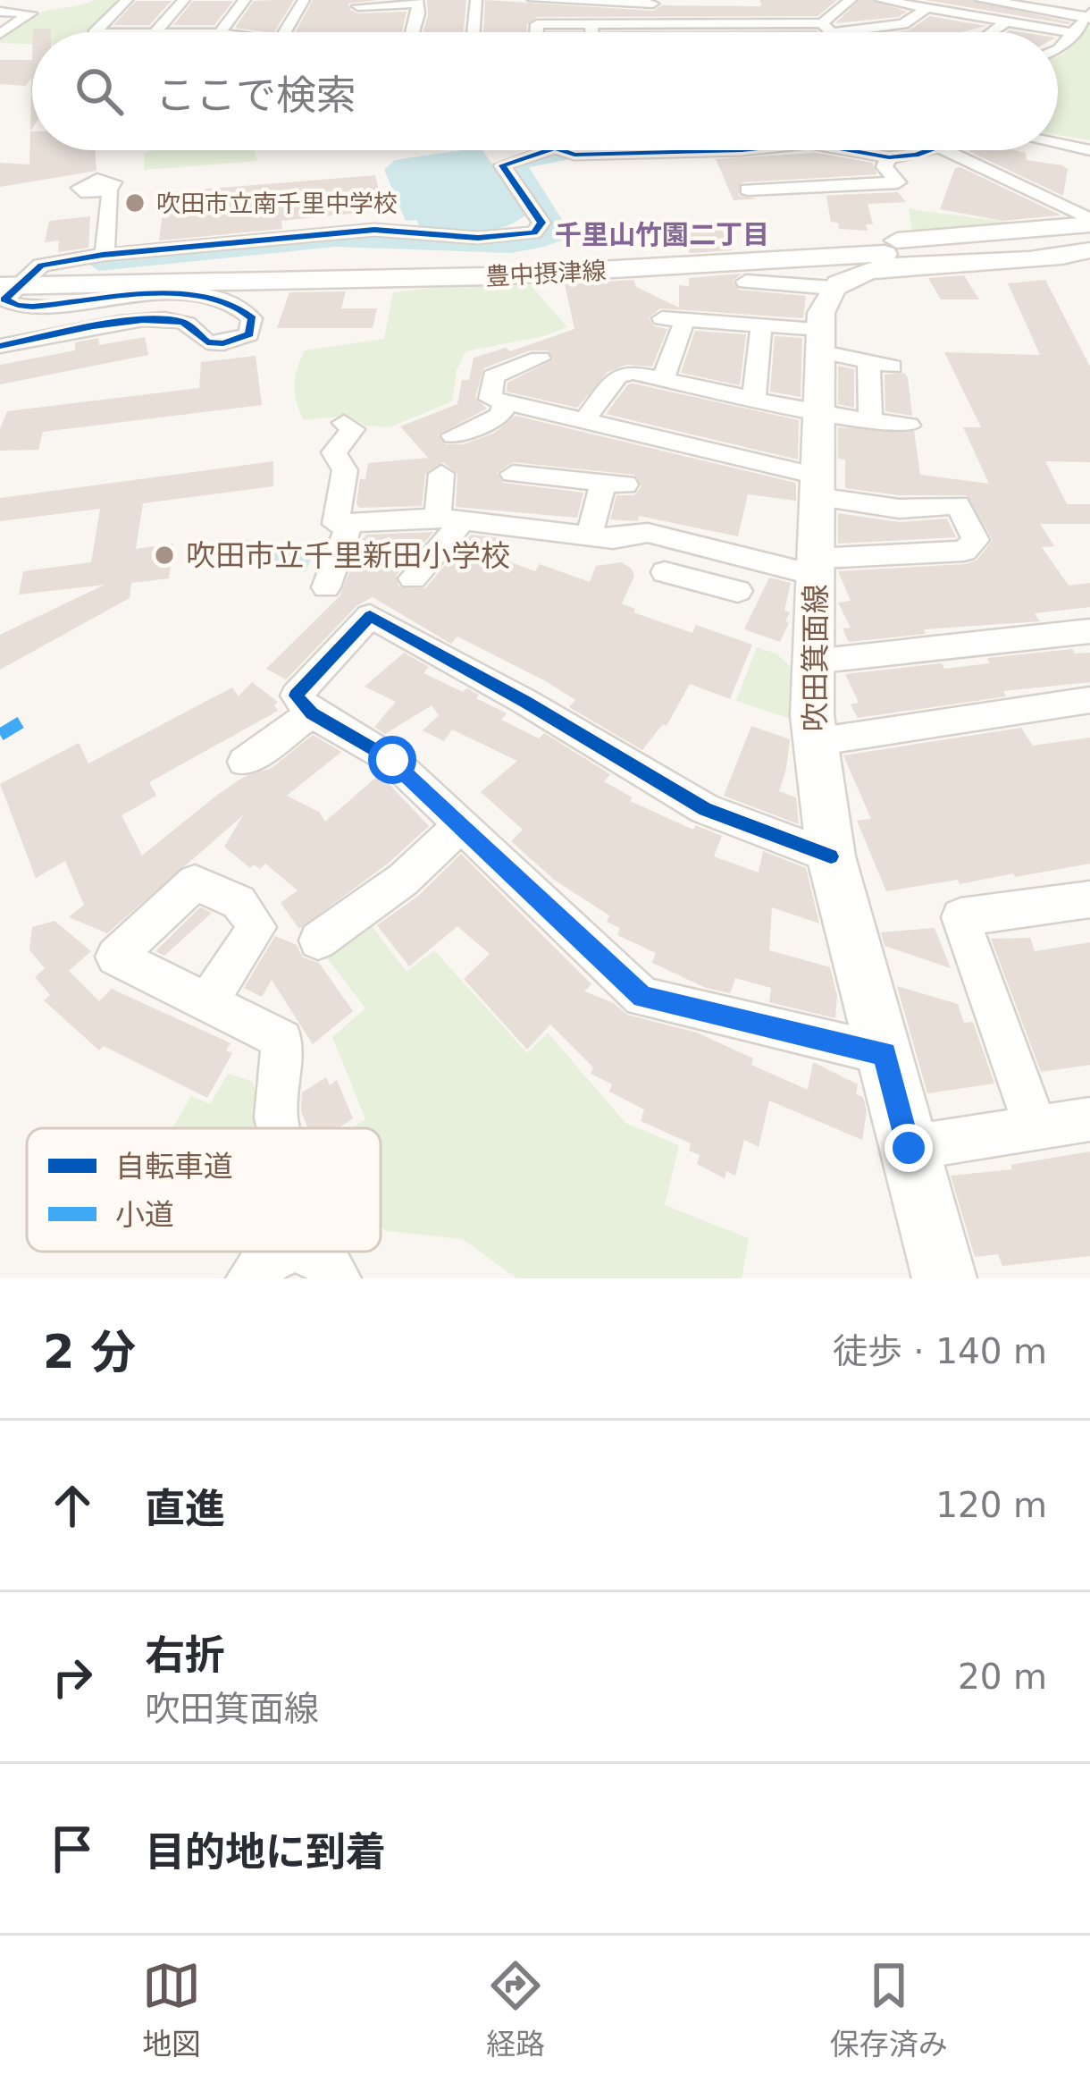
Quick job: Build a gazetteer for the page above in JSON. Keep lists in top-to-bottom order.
{
  "streets": {
    "main road": ["豊中摂津線", "吹田箕面線"]
  },
  "districts": ["千里山竹園二丁目"],
  "places": ["吹田市立南千里中学校", "吹田市立千里新田小学校"],
  "legend": ["自転車道", "小道"],
  "page": {
    "search": "ここで検索",
    "heading": ["2 分", "徒歩 · 140 m"],
    "list": [
      ["直進", "120 m"],
      ["右折", "吹田箕面線", "20 m"],
      "目的地に到着"
    ],
    "nav": ["地図", "経路", "保存済み"]
  }
}
